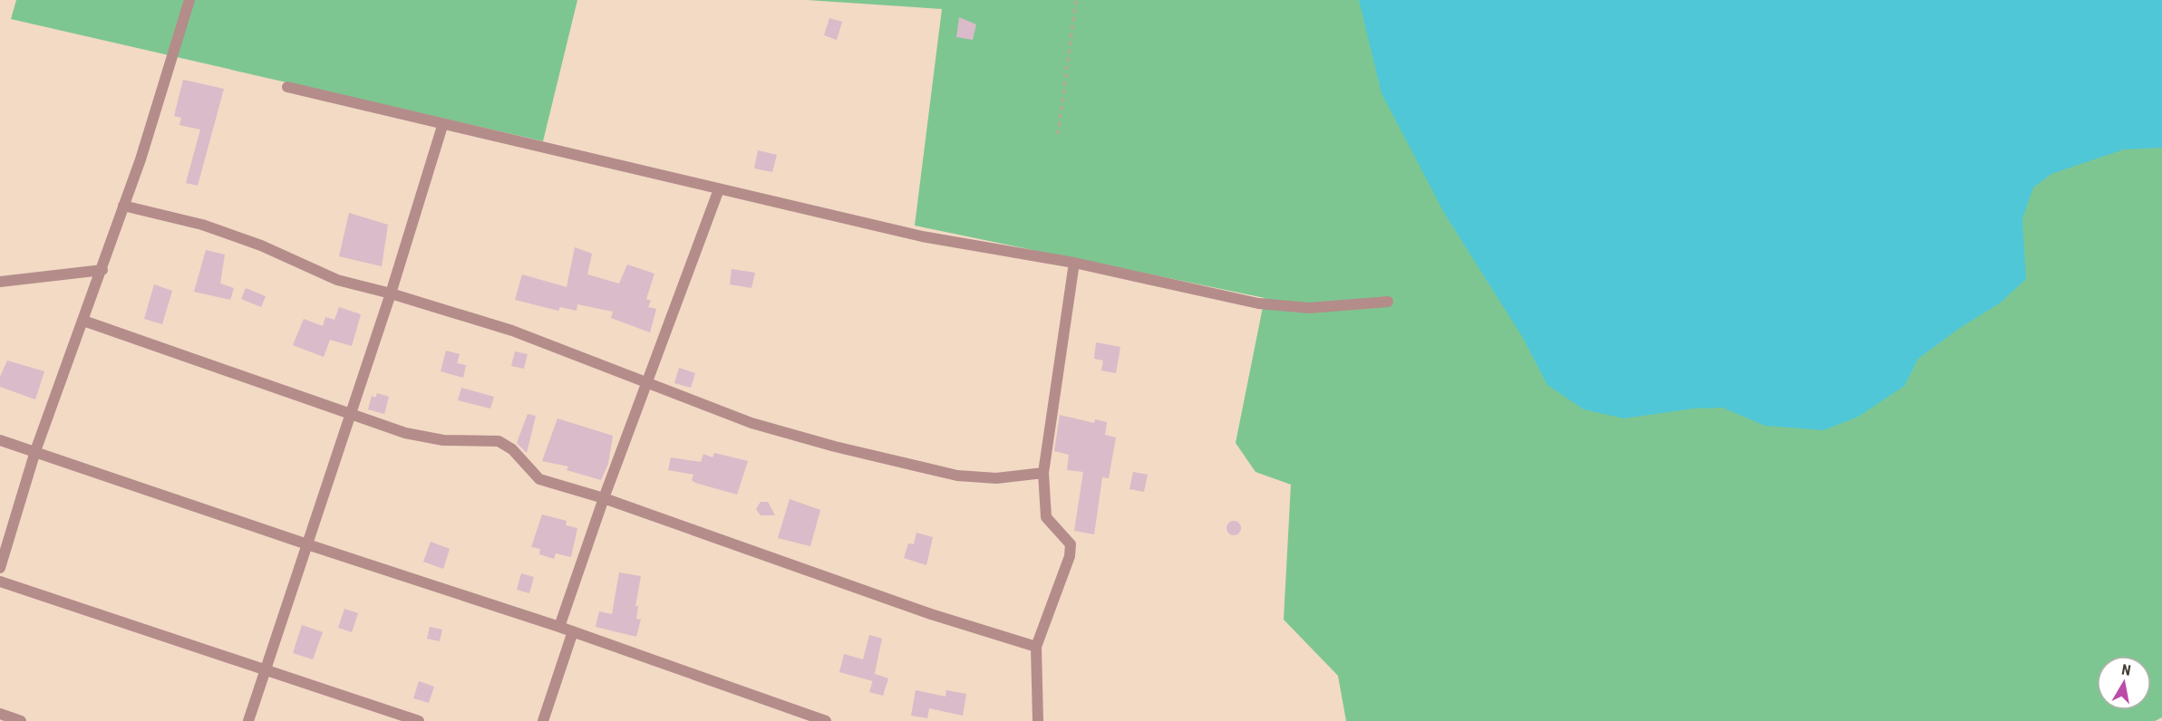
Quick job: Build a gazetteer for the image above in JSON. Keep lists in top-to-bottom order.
{
  "north": "top"
}
